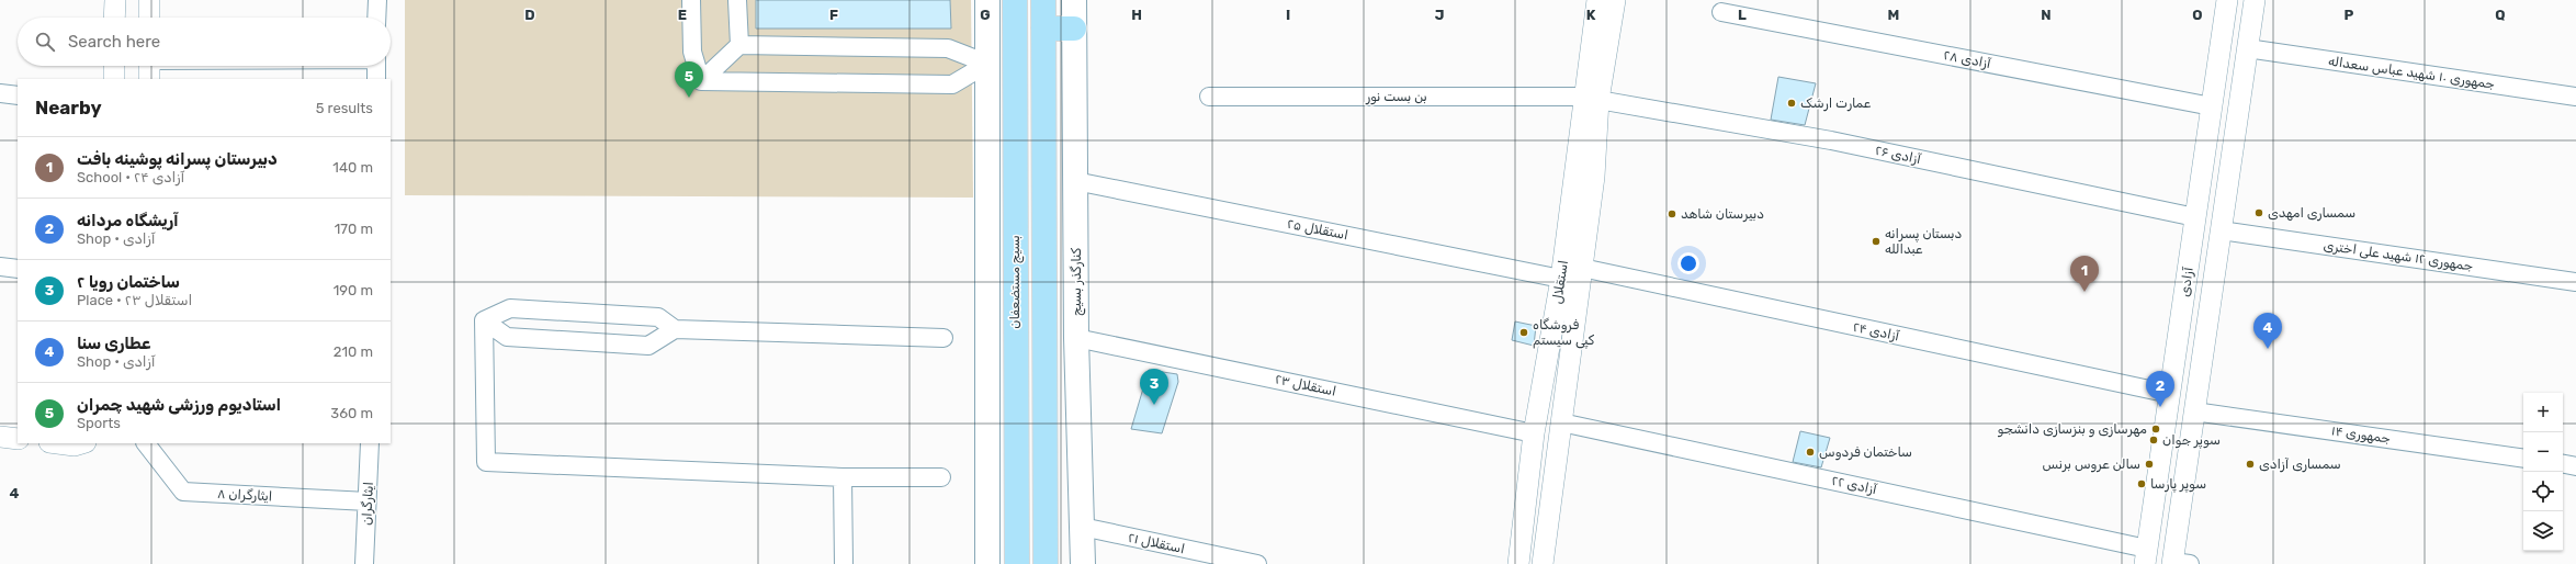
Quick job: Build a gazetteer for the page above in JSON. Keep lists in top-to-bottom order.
{
  "streets": {
    "main road": ["بسیج مستضعفان", "کنارگذر بسیج"],
    "street": [
      "آزادی ۲۸",
      "جمهوری ۱۰ شهید عباس سعداله",
      "بن بست نور",
      "آزادی ۲۶",
      "استقلال ۲۵",
      "جمهوری ۱۲ شهید علی اختری",
      "استقلال",
      "آزادی",
      "آزادی ۲۴",
      "استقلال ۲۳",
      "جمهوری ۱۴",
      "آزادی ۲۲",
      "ایثارگران ۸",
      "ایثارگران",
      "استقلال ۲۱"
    ]
  },
  "crossings": [
    ["آزادی ۲۸", "آزادی"],
    ["جمهوری ۱۰ شهید عباس سعداله", "آزادی"],
    ["بن بست نور", "آزادی ۲۶"],
    ["بن بست نور", "استقلال"],
    ["آزادی ۲۶", "استقلال"],
    ["آزادی ۲۶", "آزادی"],
    ["استقلال ۲۵", "کنارگذر بسیج"],
    ["استقلال ۲۵", "استقلال"],
    ["جمهوری ۱۲ شهید علی اختری", "آزادی"],
    ["کنارگذر بسیج", "استقلال ۲۳"],
    ["کنارگذر بسیج", "استقلال ۲۱"],
    ["استقلال", "آزادی ۲۴"],
    ["استقلال", "استقلال ۲۳"],
    ["استقلال", "آزادی ۲۲"],
    ["آزادی", "آزادی ۲۴"],
    ["آزادی", "جمهوری ۱۴"],
    ["آزادی", "آزادی ۲۲"],
    ["ایثارگران ۸", "ایثارگران"]
  ],
  "places": [
    "عمارت ارشک",
    "سمساری امهدی",
    "دبیرستان شاهد",
    "دبستان پسرانه عبدالله",
    "فروشگاه کپی سیستم",
    "مهرسازی و بنزسازی دانشجو",
    "سوپر جوان",
    "ساختمان فردوس",
    "سالن عروس برنس",
    "سمساری آزادی",
    "سوپر پارسا"
  ],
  "page": {
    "search": "Search here",
    "pins": [
      "5",
      "1",
      "4",
      "3",
      "2"
    ],
    "heading": ["Nearby", "5 results"],
    "list": [
      {
        "mark": "1",
        "name": "دبیرستان پسرانه پوشینه بافت",
        "note": "School · آزادی ۲۴",
        "value": "140 m"
      },
      {
        "mark": "2",
        "name": "آریشگاه مردانه",
        "note": "Shop · آزادی",
        "value": "170 m"
      },
      {
        "mark": "3",
        "name": "ساختمان رویا ۲",
        "note": "Place · استقلال ۲۳",
        "value": "190 m"
      },
      {
        "mark": "4",
        "name": "عطاری سنا",
        "note": "Shop · آزادی",
        "value": "210 m"
      },
      {
        "mark": "5",
        "name": "استادیوم ورزشی شهید چمران",
        "note": "Sports",
        "value": "360 m"
      }
    ],
    "map_buttons": ["+", "−"]
  },
  "grid": {
    "columns": [
      "D",
      "E",
      "F",
      "G",
      "H",
      "I",
      "J",
      "K",
      "L",
      "M",
      "N",
      "O",
      "P",
      "Q"
    ],
    "rows": ["4"]
  }
}
